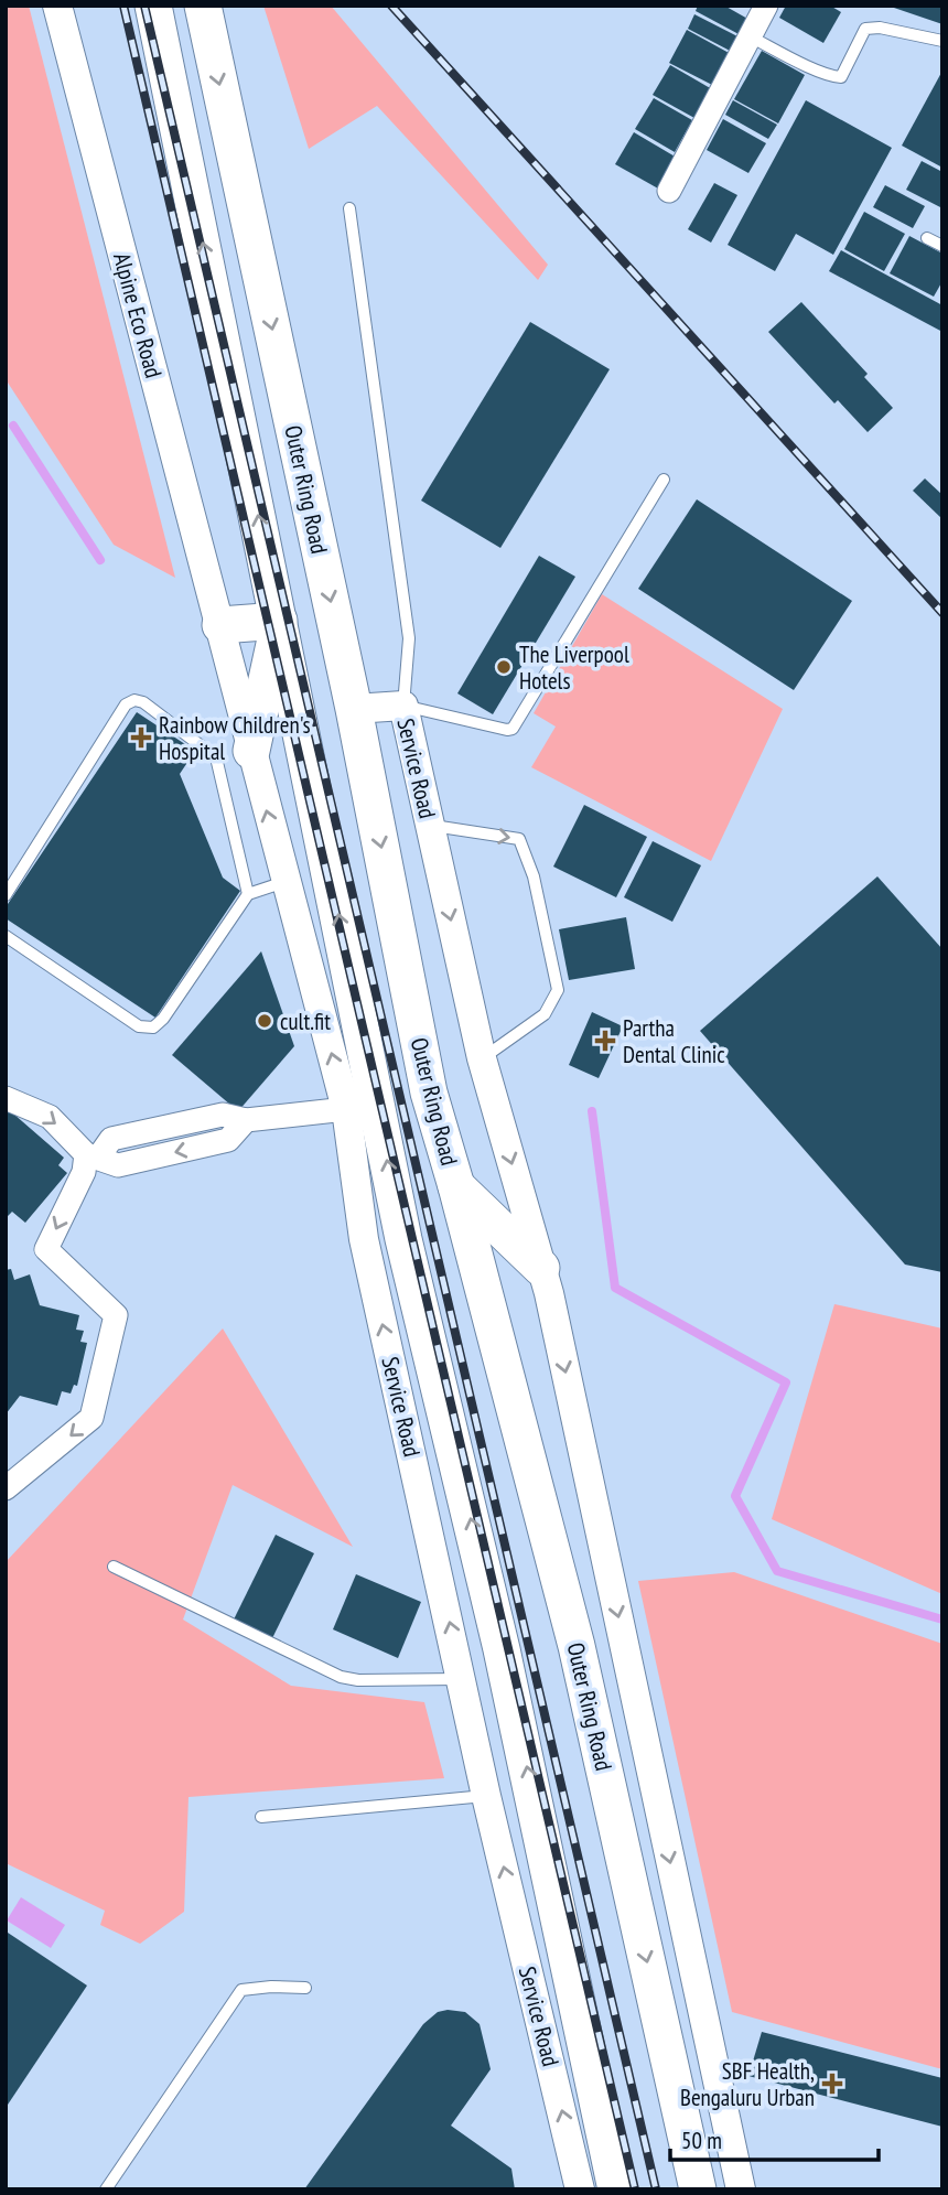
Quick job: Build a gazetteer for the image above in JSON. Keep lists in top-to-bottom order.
{
  "streets": {
    "highway": ["Outer Ring Road"],
    "street": ["Alpine Eco Road", "Service Road"]
  },
  "crossings": [
    ["Alpine Eco Road", "Service Road"],
    ["Outer Ring Road", "Service Road"]
  ],
  "places": {
    "other": ["The Liverpool Hotels", "cult.fit"],
    "health": ["Rainbow Children's Hospital", "Partha Dental Clinic", "SBF Health, Bengaluru Urban"]
  },
  "scale_bar": "50 m"
}
